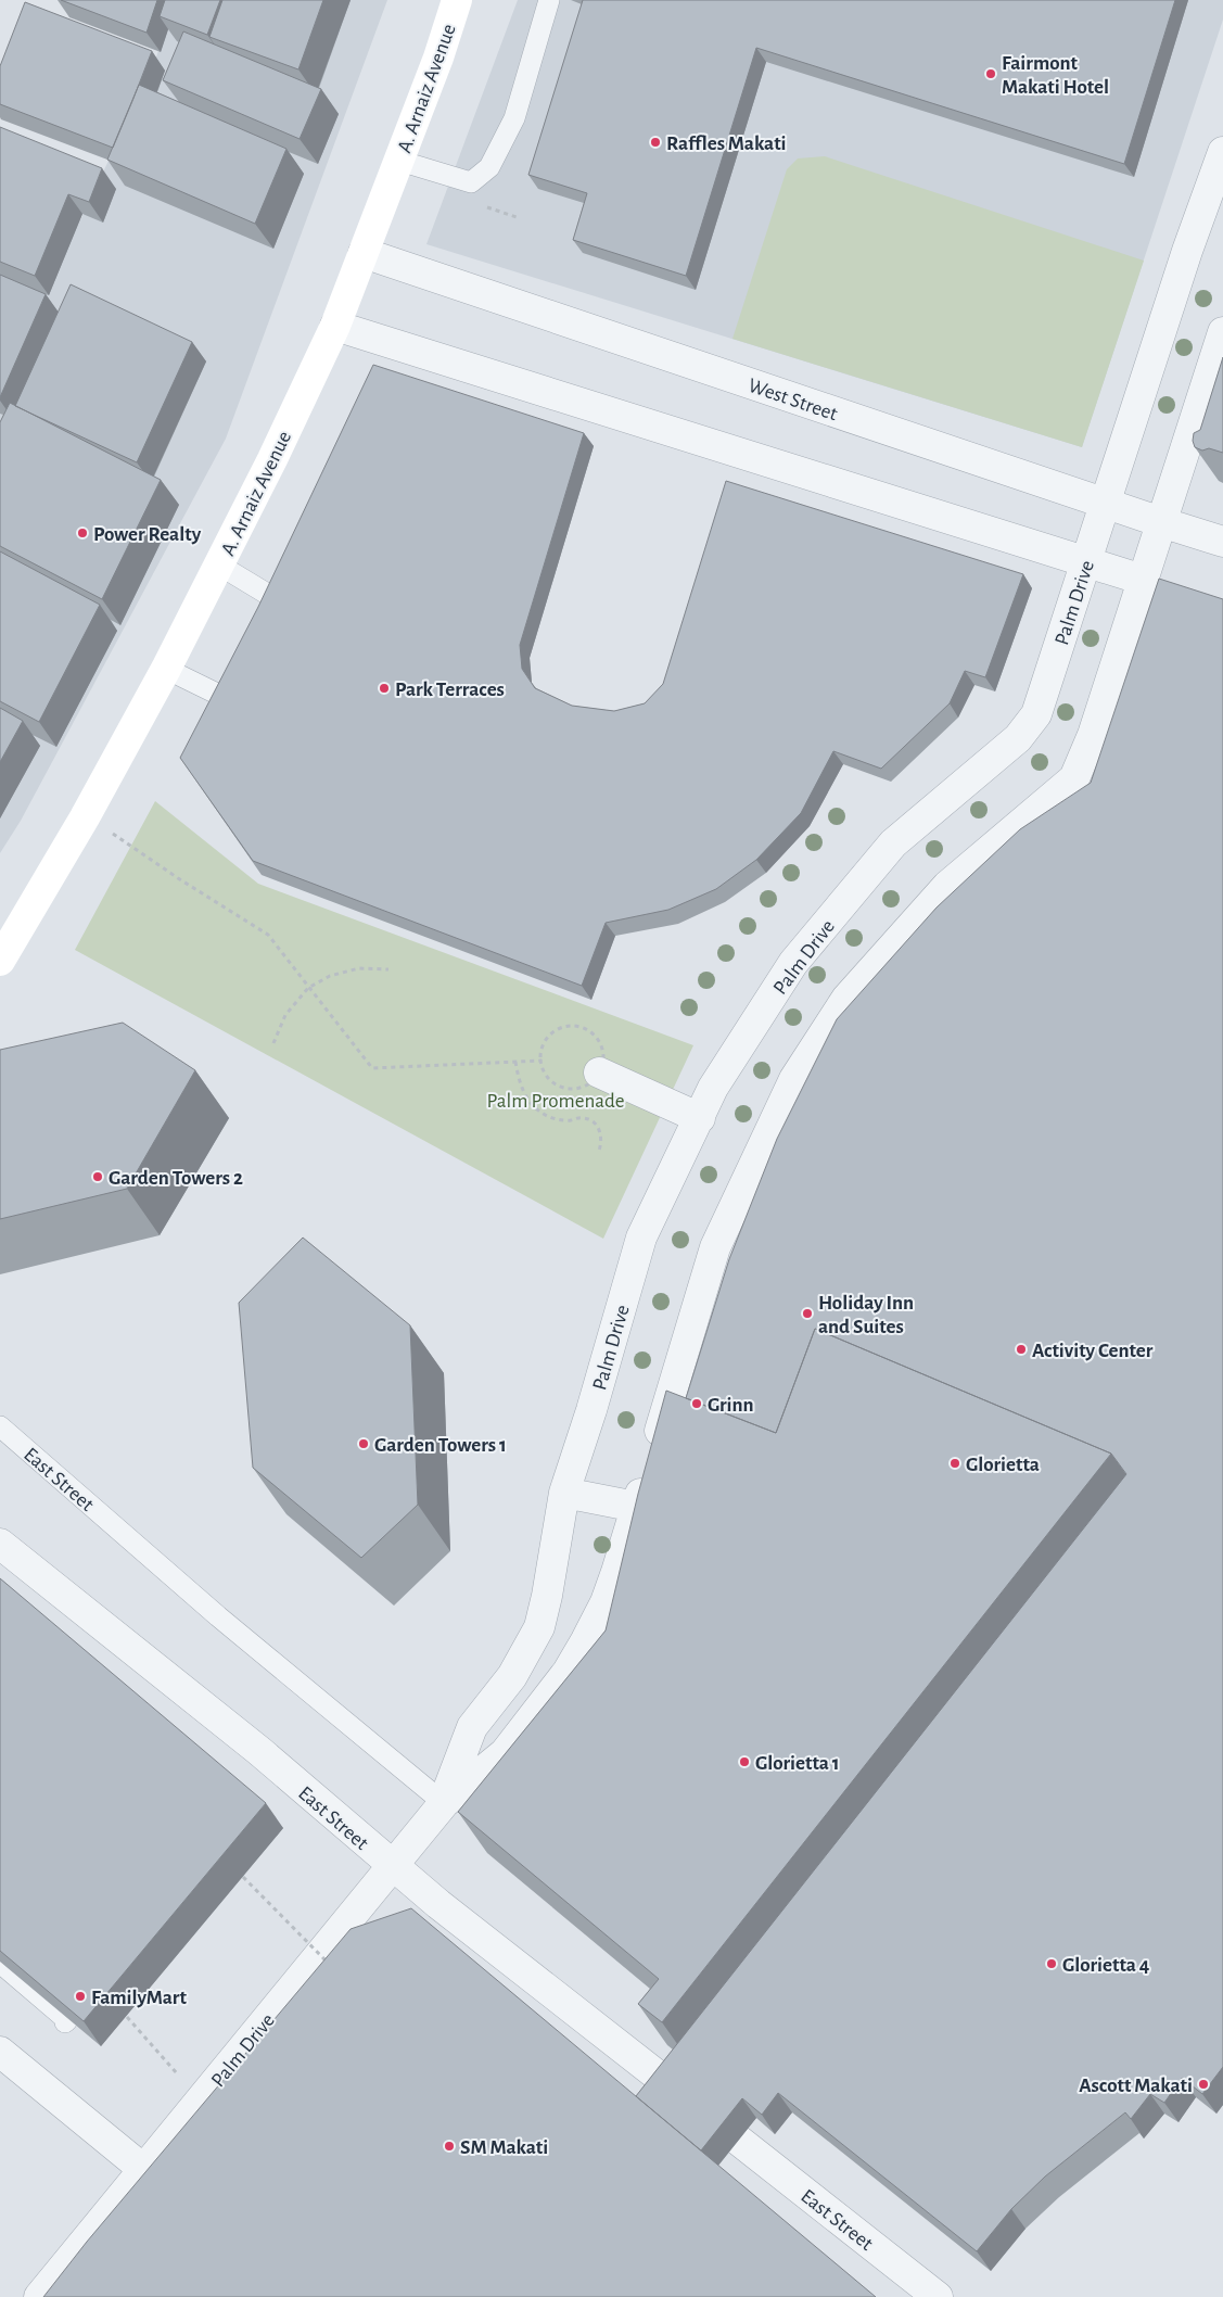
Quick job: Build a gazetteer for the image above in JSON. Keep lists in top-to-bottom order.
{
  "streets": {
    "main road": ["A. Arnaiz Avenue"],
    "street": ["West Street", "Palm Drive", "East Street"]
  },
  "crossings": [
    ["A. Arnaiz Avenue", "West Street"],
    ["West Street", "Palm Drive"],
    ["Palm Drive", "East Street"]
  ],
  "parks": ["Palm Promenade"],
  "places": [
    "Fairmont Makati Hotel",
    "Raffles Makati",
    "Power Realty",
    "Park Terraces",
    "Garden Towers 2",
    "Holiday Inn and Suites",
    "Activity Center",
    "Grinn",
    "Garden Towers 1",
    "Glorietta",
    "Glorietta 1",
    "Glorietta 4",
    "FamilyMart",
    "Ascott Makati",
    "SM Makati"
  ]
}
